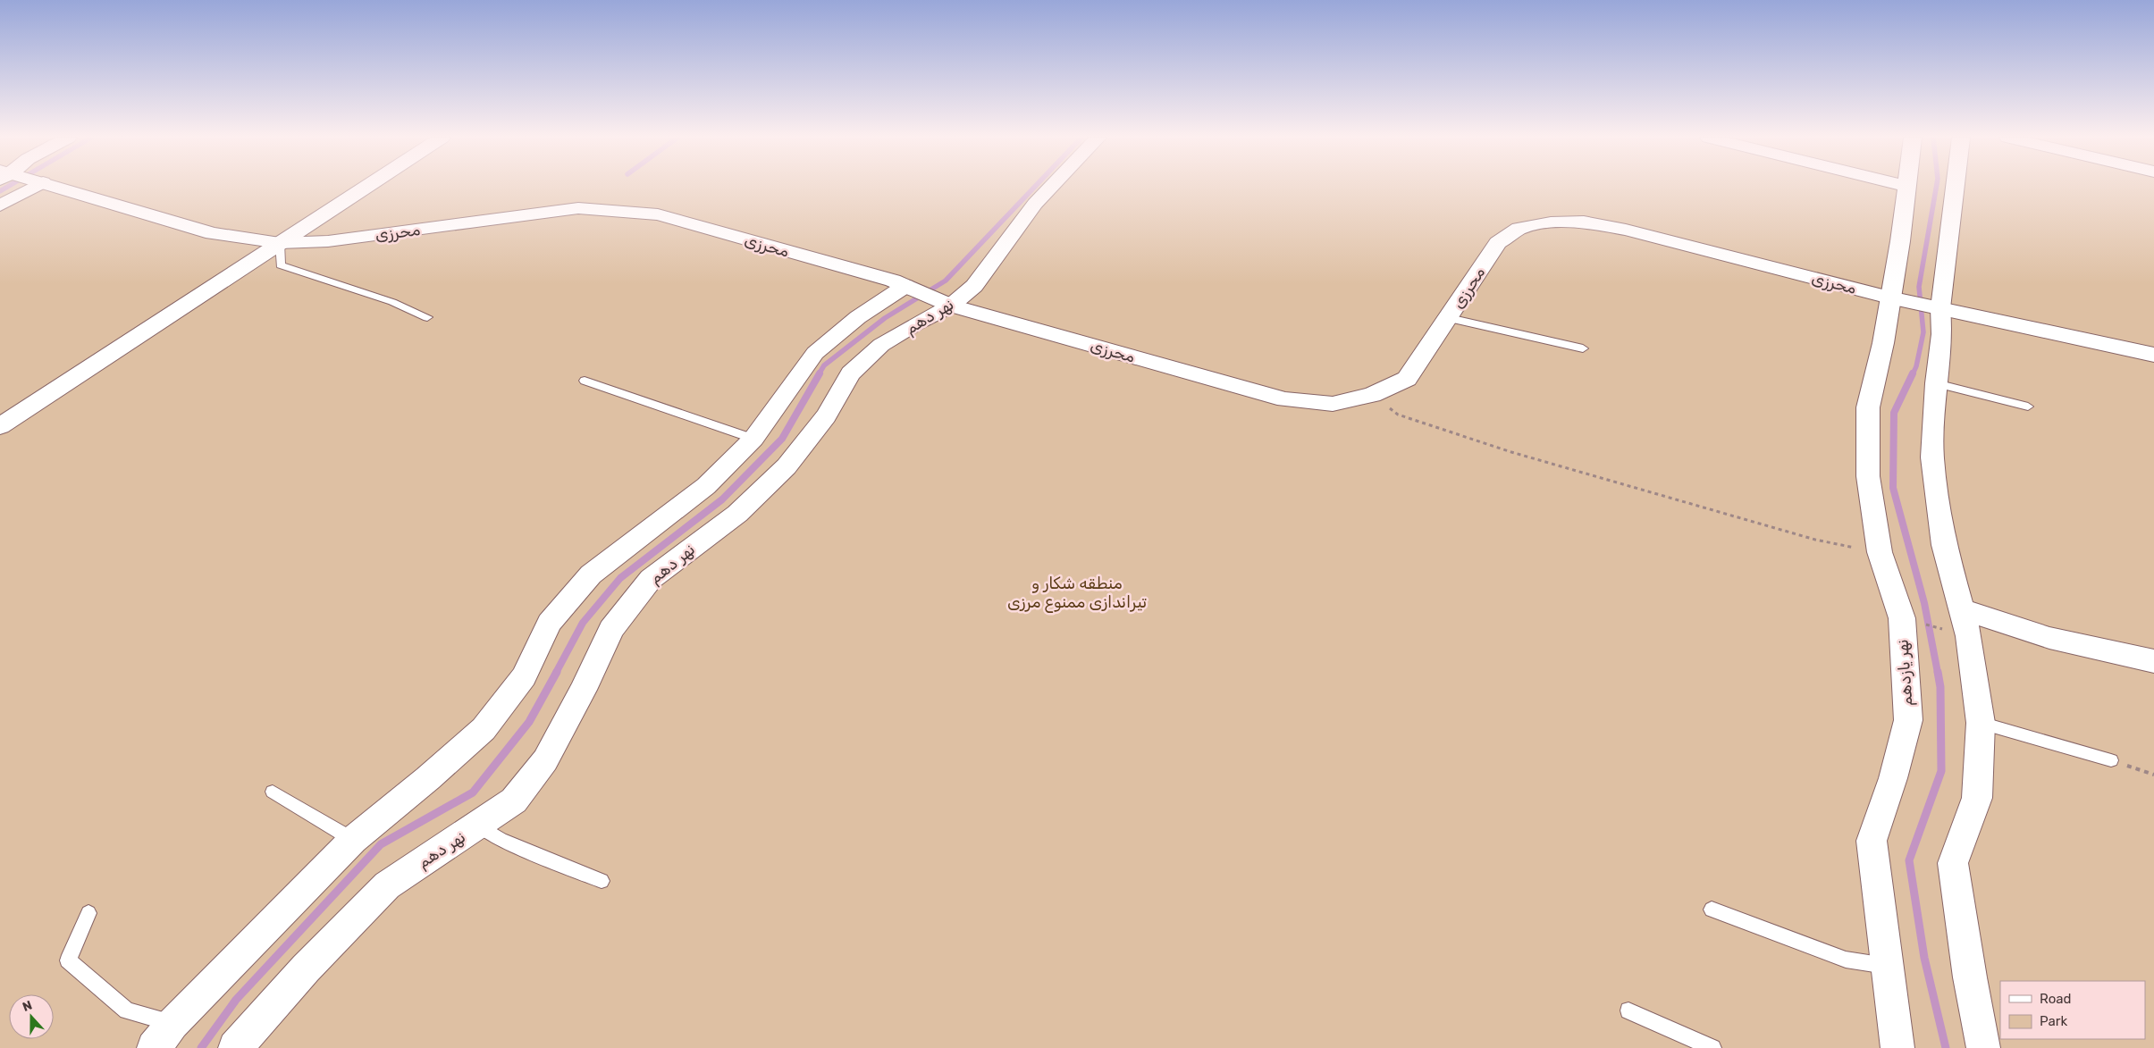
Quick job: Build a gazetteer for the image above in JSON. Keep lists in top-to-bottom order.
{
  "streets": {
    "street": ["محرزی", "نهر دهم", "نهر یازدهم"]
  },
  "crossings": [
    ["محرزی", "نهر دهم"],
    ["محرزی", "نهر یازدهم"]
  ],
  "parks": ["منطقه شکار و تیراندازی ممنوع مرزی"],
  "legend": ["Road", "Park"],
  "north": "top"
}
